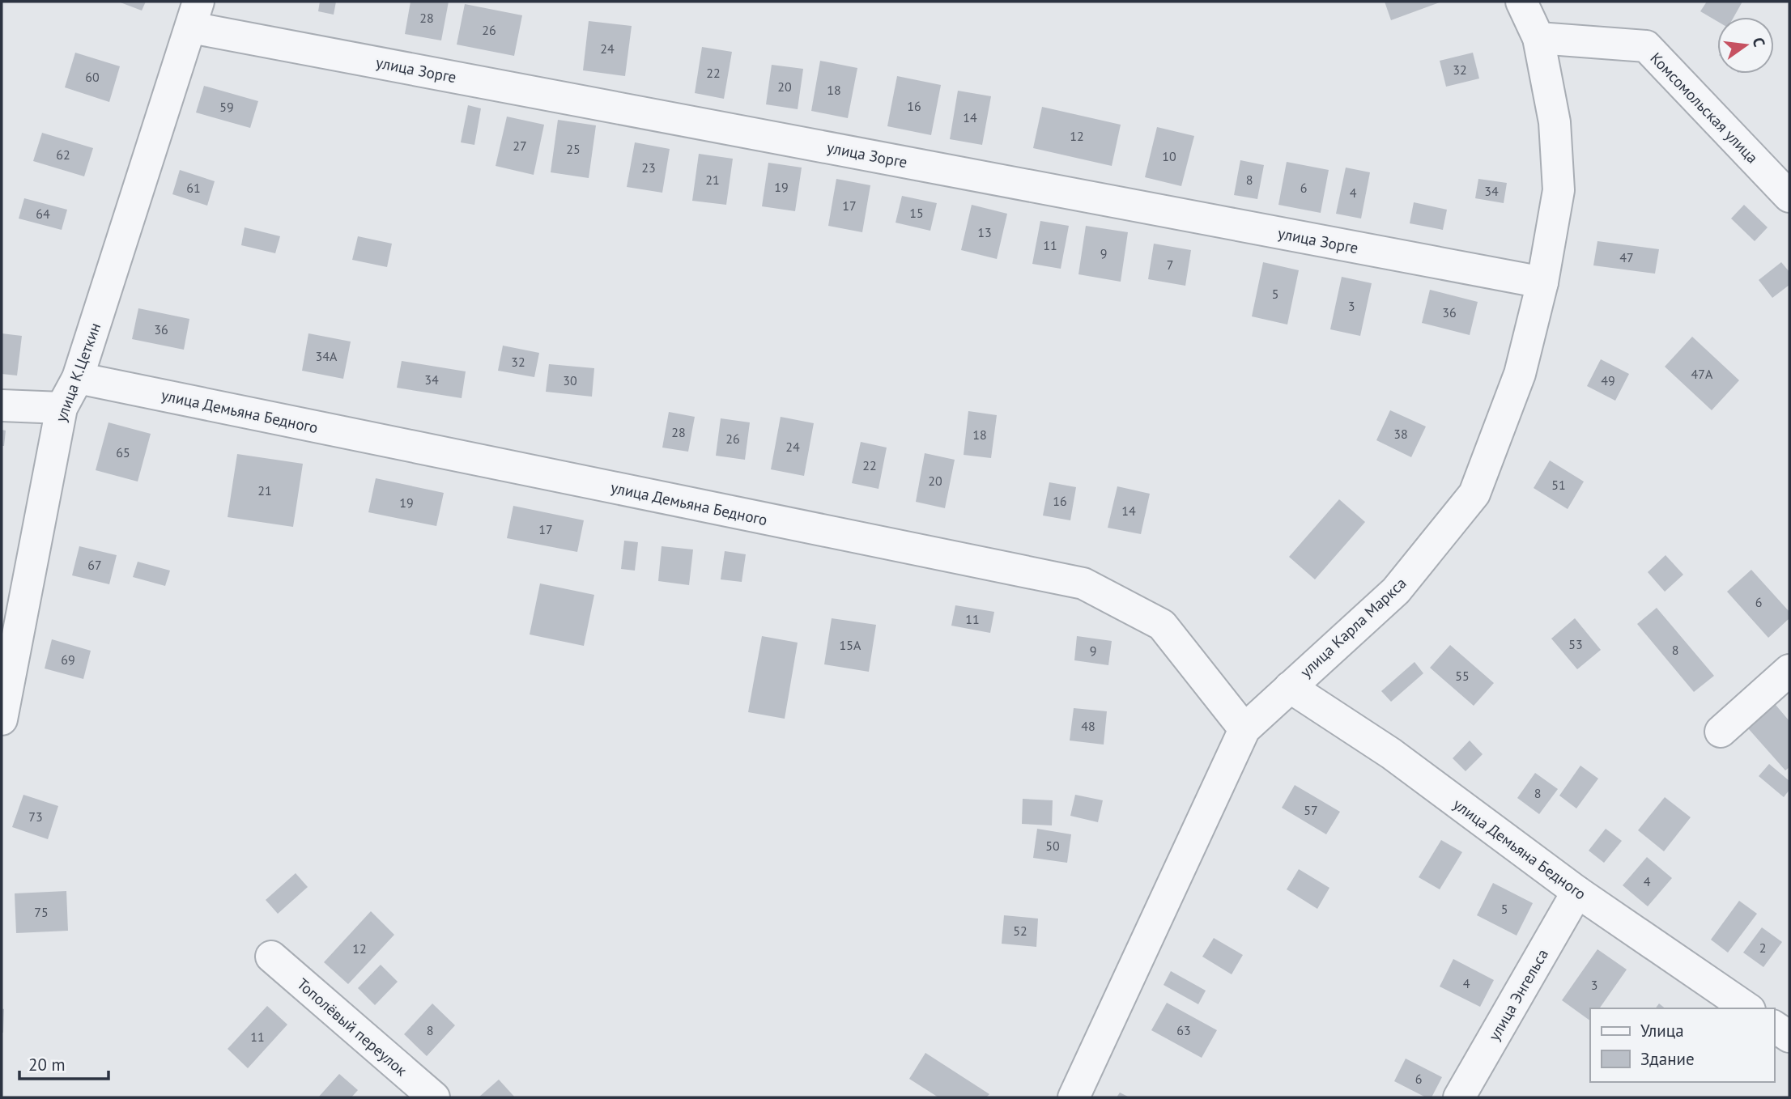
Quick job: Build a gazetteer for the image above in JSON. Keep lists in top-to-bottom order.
{
  "streets": {
    "street": [
      "улица Зорге",
      "Комсомольская улица",
      "улица К.Цеткин",
      "улица Демьяна Бедного",
      "улица Карла Маркса",
      "улица Энгельса",
      "Тополёвый переулок"
    ]
  },
  "crossings": [
    ["улица Зорге", "улица К.Цеткин"],
    ["улица Зорге", "улица Карла Маркса"],
    ["Комсомольская улица", "улица Карла Маркса"],
    ["улица К.Цеткин", "улица Демьяна Бедного"],
    ["улица Демьяна Бедного", "улица Карла Маркса"],
    ["улица Демьяна Бедного", "улица Энгельса"]
  ],
  "house_numbers": [
    "28",
    "26",
    "24",
    "32",
    "22",
    "60",
    "20",
    "18",
    "16",
    "59",
    "14",
    "12",
    "27",
    "25",
    "62",
    "10",
    "23",
    "21",
    "8",
    "19",
    "61",
    "6",
    "34",
    "4",
    "17",
    "15",
    "64",
    "13",
    "11",
    "9",
    "47",
    "7",
    "5",
    "3",
    "36",
    "36",
    "34А",
    "32",
    "47А",
    "34",
    "30",
    "49",
    "28",
    "38",
    "18",
    "26",
    "24",
    "65",
    "22",
    "20",
    "51",
    "21",
    "16",
    "19",
    "14",
    "17",
    "67",
    "6",
    "11",
    "53",
    "15А",
    "8",
    "9",
    "69",
    "55",
    "48",
    "8",
    "57",
    "73",
    "50",
    "4",
    "5",
    "75",
    "52",
    "2",
    "12",
    "4",
    "3",
    "8",
    "63",
    "11",
    "6"
  ],
  "legend": ["Улица", "Здание"],
  "scale_bar": "20 m",
  "north": "right"
}
